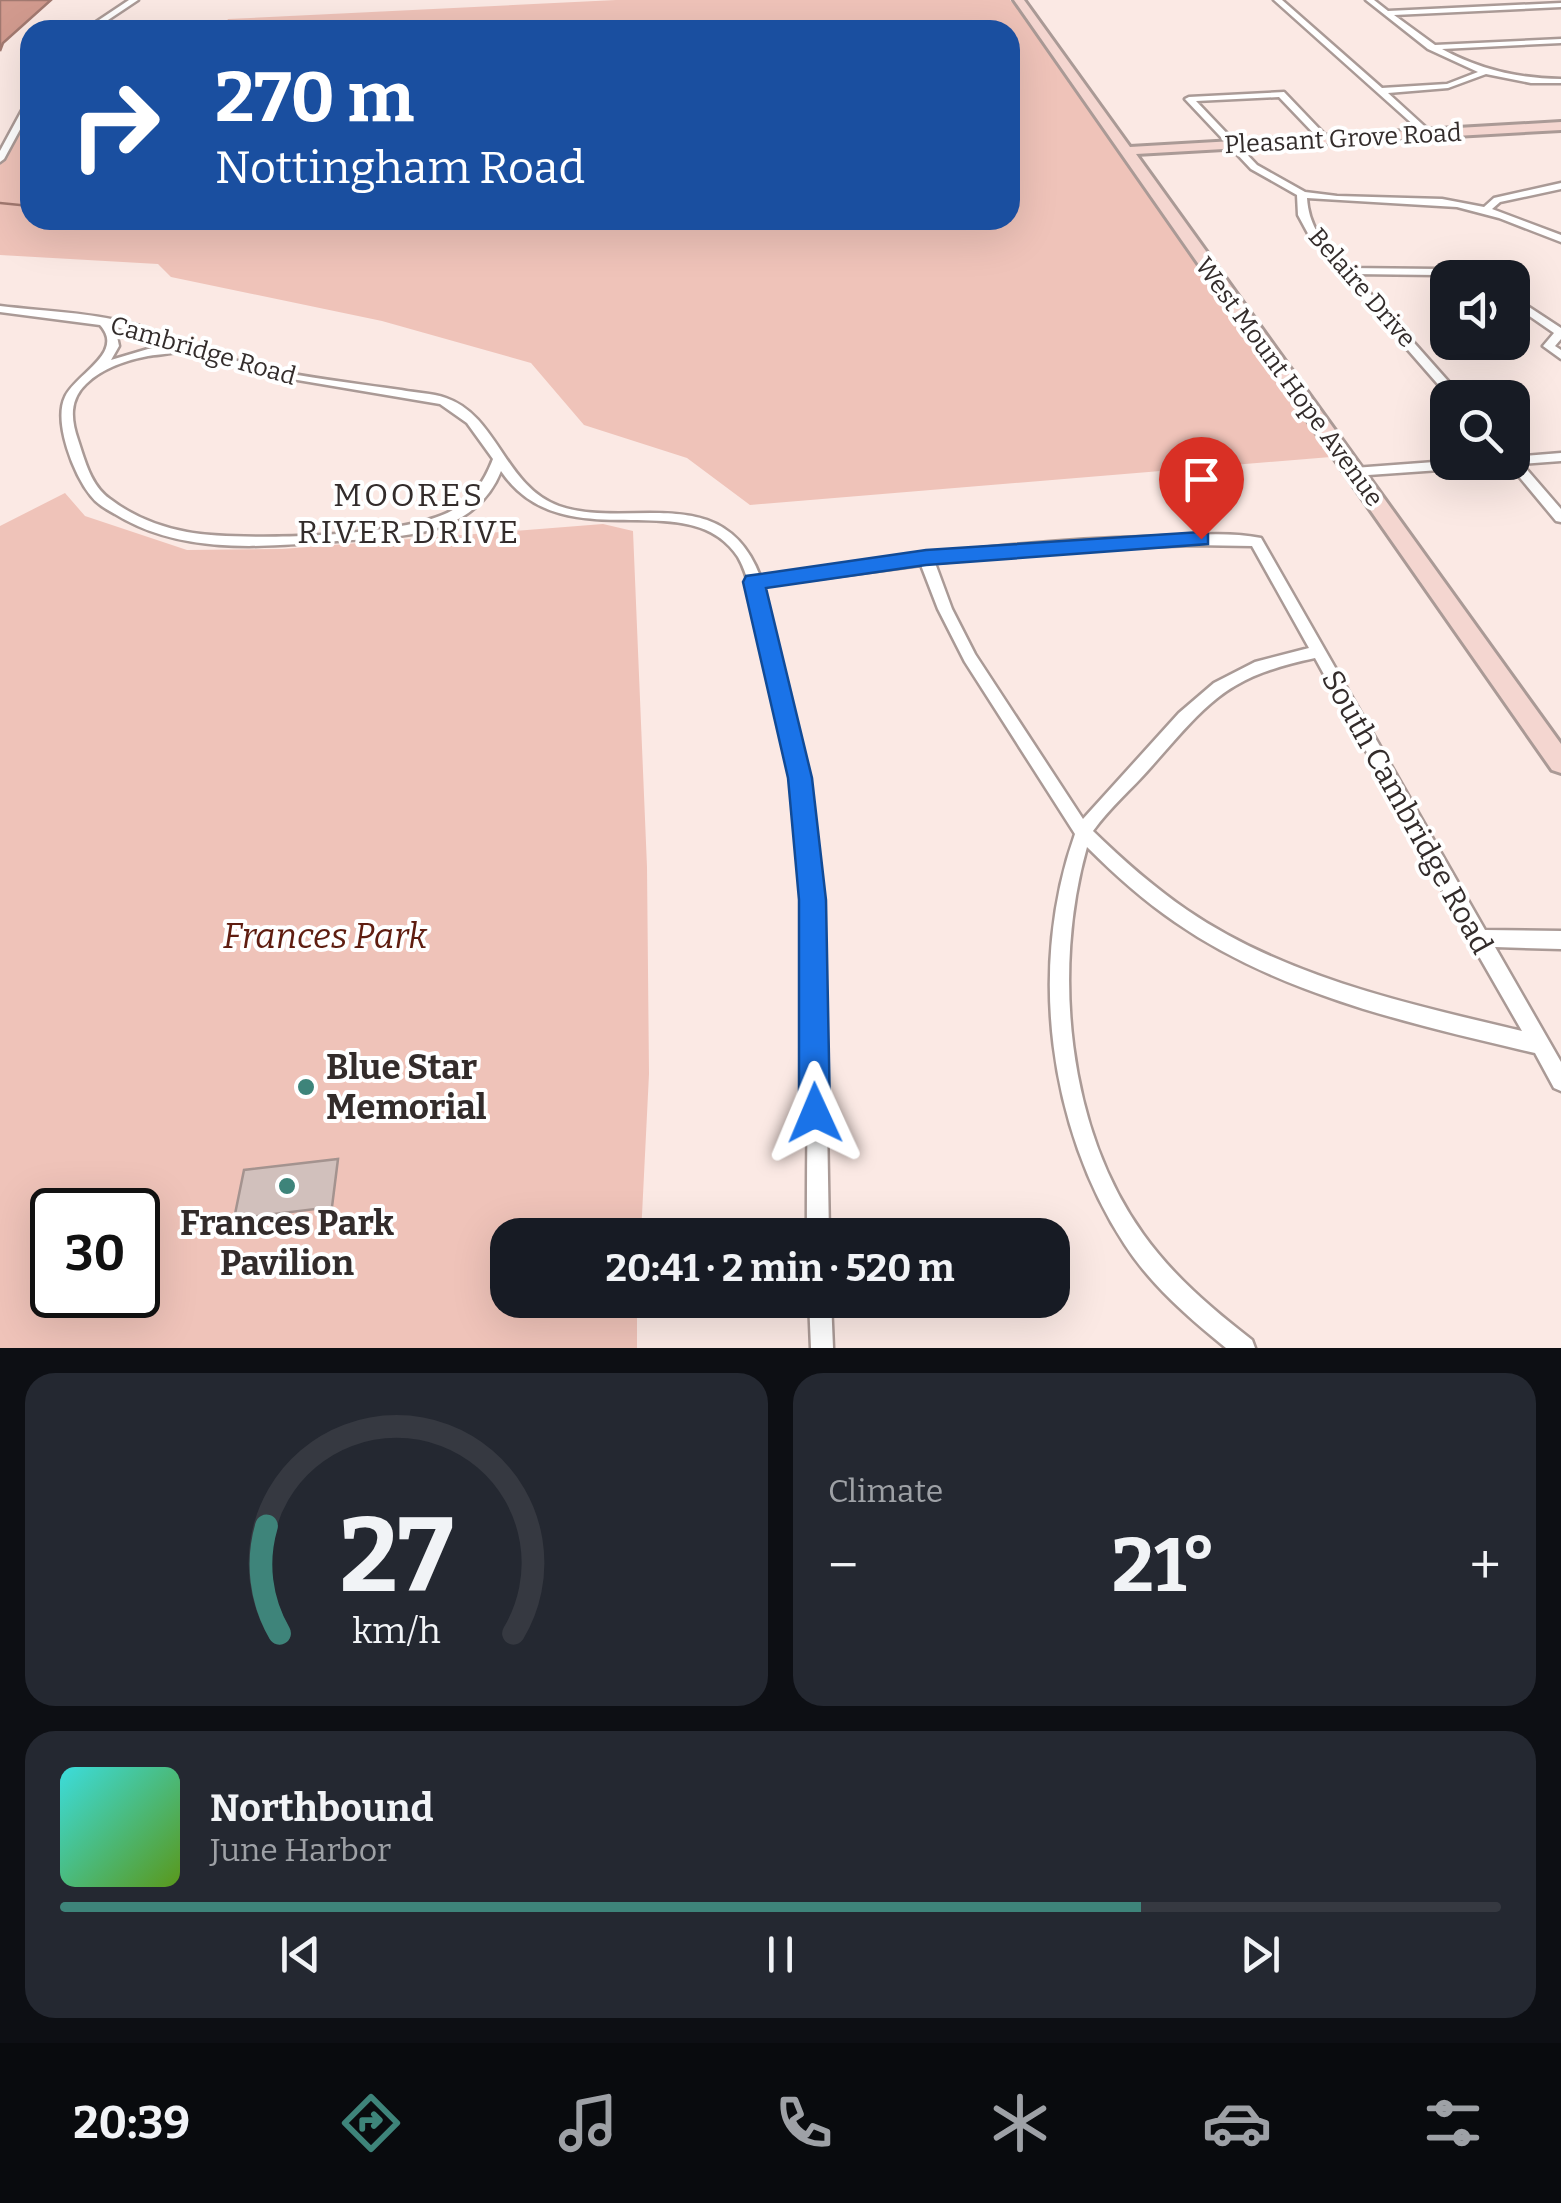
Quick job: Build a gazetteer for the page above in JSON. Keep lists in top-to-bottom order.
{
  "streets": {
    "street": [
      "Pleasant Grove Road",
      "Belaire Drive",
      "Cambridge Road",
      "West Mount Hope Avenue",
      "South Cambridge Road"
    ]
  },
  "crossings": [
    ["Pleasant Grove Road", "Belaire Drive"],
    ["Pleasant Grove Road", "West Mount Hope Avenue"]
  ],
  "districts": ["MOORES RIVER DRIVE"],
  "parks": ["Frances Park"],
  "places": ["Blue Star Memorial", "Frances Park Pavilion"],
  "page": {
    "turn": ["270 m", "Nottingham Road"],
    "limit": "30",
    "trip": "20:41 · 2 min · 520 m",
    "tile": "Climate",
    "heat": ["−", "21°", "+"],
    "song": ["Northbound", "June Harbor"],
    "tabs": "20:39",
    "gauge": ["27", "km/h"]
  }
}
